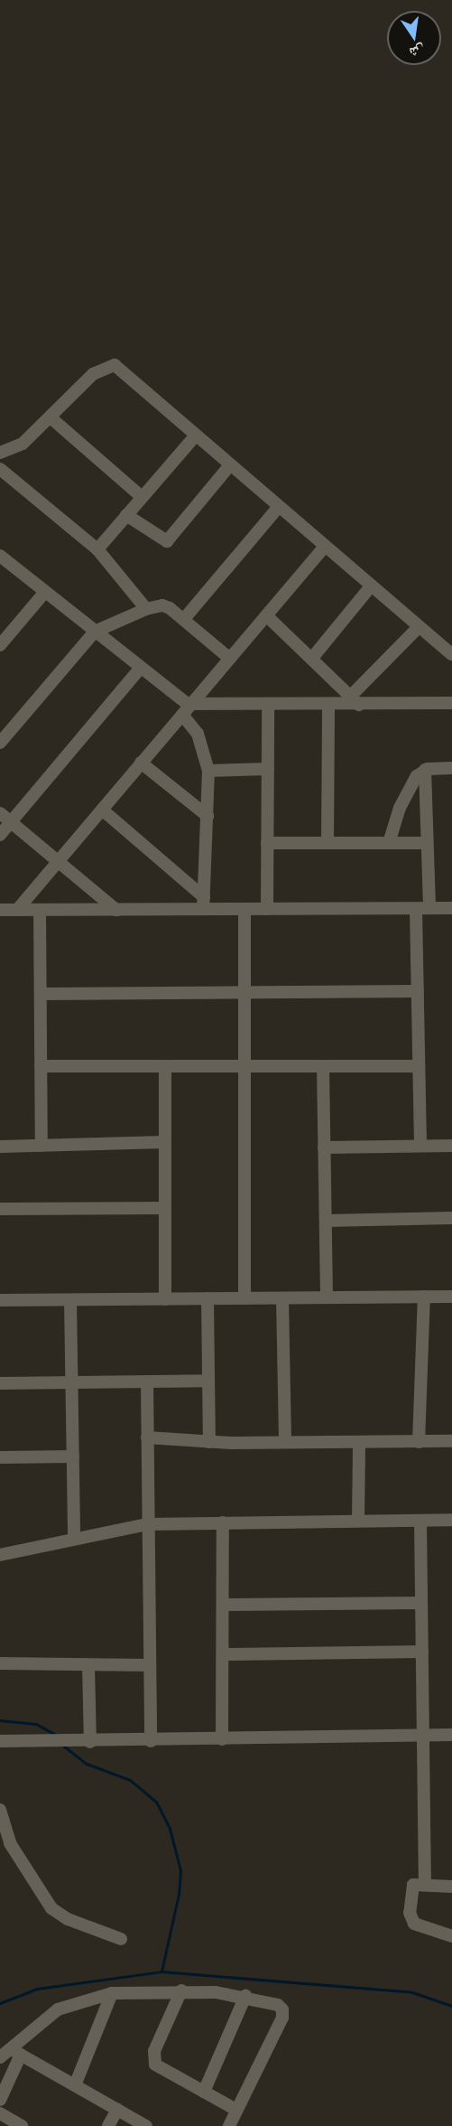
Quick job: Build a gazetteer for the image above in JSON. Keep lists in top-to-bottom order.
{
  "north": "bottom"
}
